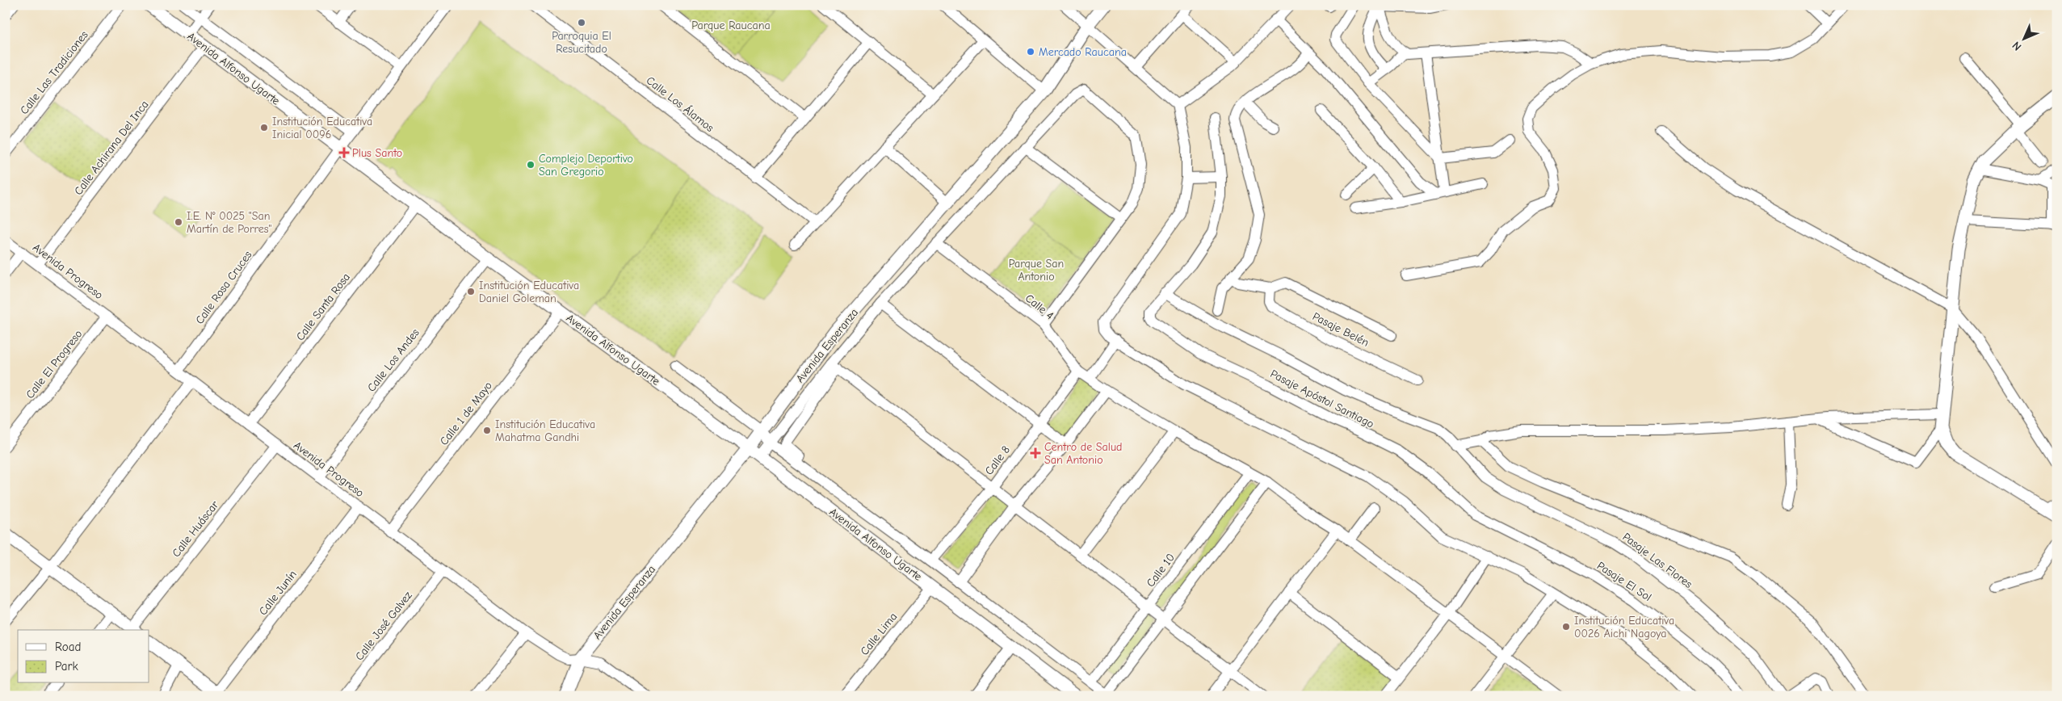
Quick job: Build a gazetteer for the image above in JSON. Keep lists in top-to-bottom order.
{
  "streets": {
    "street": [
      "Avenida Alfonso Ugarte",
      "Calle Las Tradiciones",
      "Calle Los Álamos",
      "Calle Achirana Del Inca",
      "Avenida Progreso",
      "Calle Rosa Cruces",
      "Calle Santa Rosa",
      "Calle 4",
      "Pasaje Belén",
      "Avenida Esperanza",
      "Calle Los Andes",
      "Calle El Progreso",
      "Pasaje Apóstol Santiago",
      "Calle 1 de Mayo",
      "Calle 8",
      "Calle Huáscar",
      "Pasaje Las Flores",
      "Calle 10",
      "Pasaje El Sol",
      "Calle Junín",
      "Calle José Galvez",
      "Calle Lima"
    ]
  },
  "crossings": [
    ["Avenida Alfonso Ugarte", "Calle Achirana Del Inca"],
    ["Avenida Alfonso Ugarte", "Calle Rosa Cruces"],
    ["Avenida Alfonso Ugarte", "Calle Santa Rosa"],
    ["Avenida Alfonso Ugarte", "Avenida Esperanza"],
    ["Avenida Alfonso Ugarte", "Calle Los Andes"],
    ["Avenida Alfonso Ugarte", "Calle 1 de Mayo"],
    ["Avenida Alfonso Ugarte", "Calle 8"],
    ["Avenida Alfonso Ugarte", "Calle 10"],
    ["Avenida Alfonso Ugarte", "Calle Lima"],
    ["Calle Achirana Del Inca", "Avenida Progreso"],
    ["Avenida Progreso", "Calle Rosa Cruces"],
    ["Avenida Progreso", "Calle Santa Rosa"],
    ["Avenida Progreso", "Avenida Esperanza"],
    ["Avenida Progreso", "Calle Los Andes"],
    ["Avenida Progreso", "Calle El Progreso"],
    ["Avenida Progreso", "Calle 1 de Mayo"],
    ["Avenida Progreso", "Calle Huáscar"],
    ["Avenida Progreso", "Calle Junín"],
    ["Avenida Progreso", "Calle José Galvez"],
    ["Calle 4", "Calle 8"],
    ["Calle 4", "Calle 10"],
    ["Pasaje Apóstol Santiago", "Pasaje Las Flores"],
    ["Pasaje Apóstol Santiago", "Pasaje El Sol"]
  ],
  "parks": ["Parque Raucana", "Parque San Antonio"],
  "places": {
    "other": [
      "Parroquia El Resucitado",
      "Mercado Raucana",
      "Institución Educativa Inicial 0096",
      "Complejo Deportivo San Gregorio",
      "I.E. N° 0025 \"San Martín de Porres\"",
      "Institución Educativa Daniel Goleman",
      "Institución Educativa Mahatma Gandhi",
      "Institución Educativa 0026 Aichi Nagoya"
    ],
    "health": ["Plus Santo", "Centro de Salud San Antonio"]
  },
  "legend": ["Road", "Park"],
  "north": "bottom left"
}
